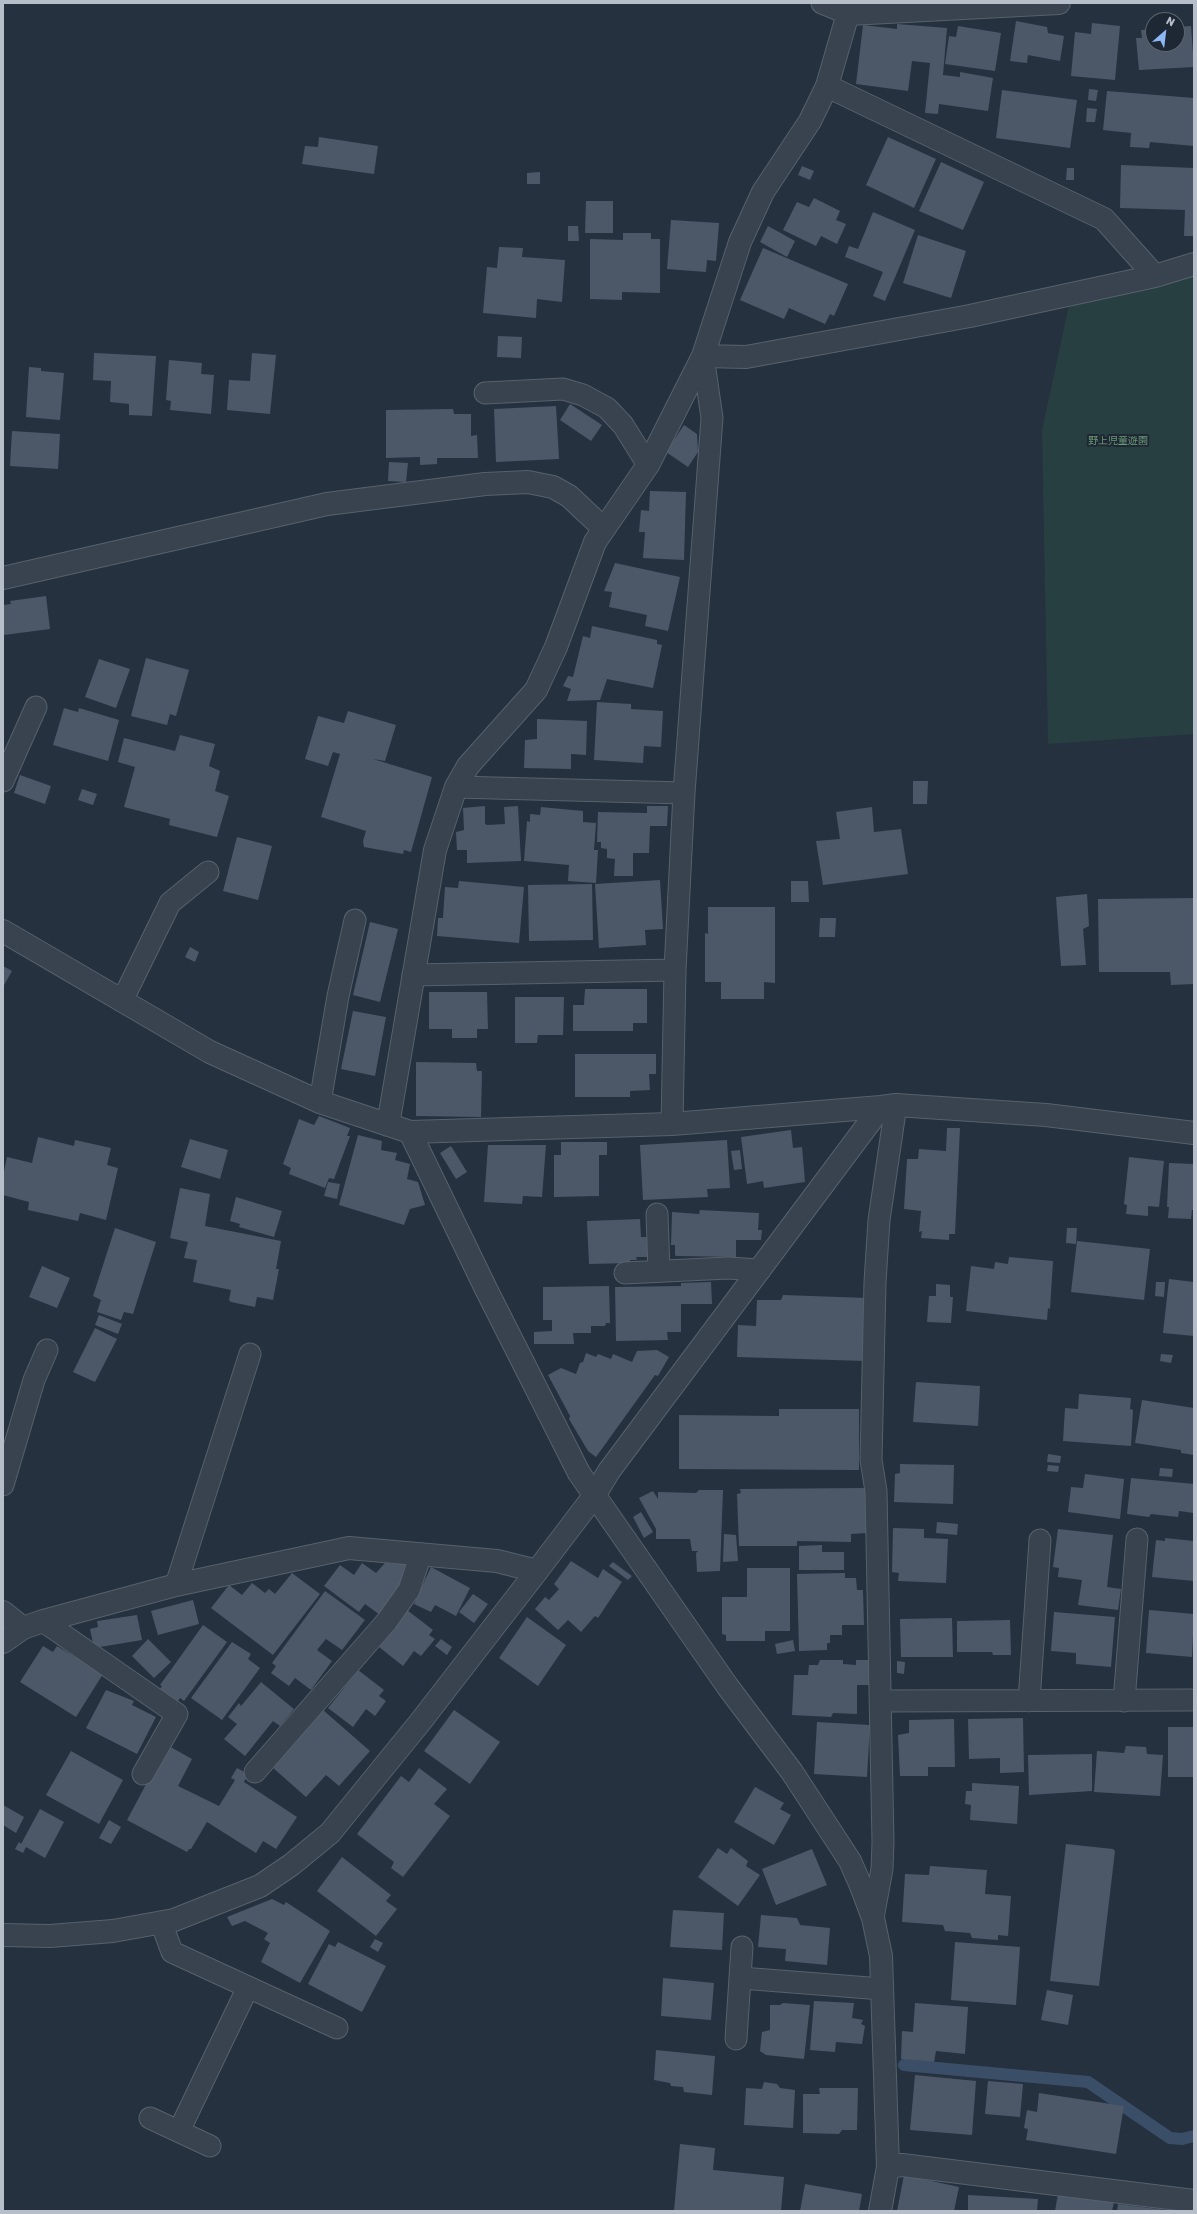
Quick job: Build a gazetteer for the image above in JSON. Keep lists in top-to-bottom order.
{
  "parks": ["野上児童遊園"],
  "north": "top right"
}
